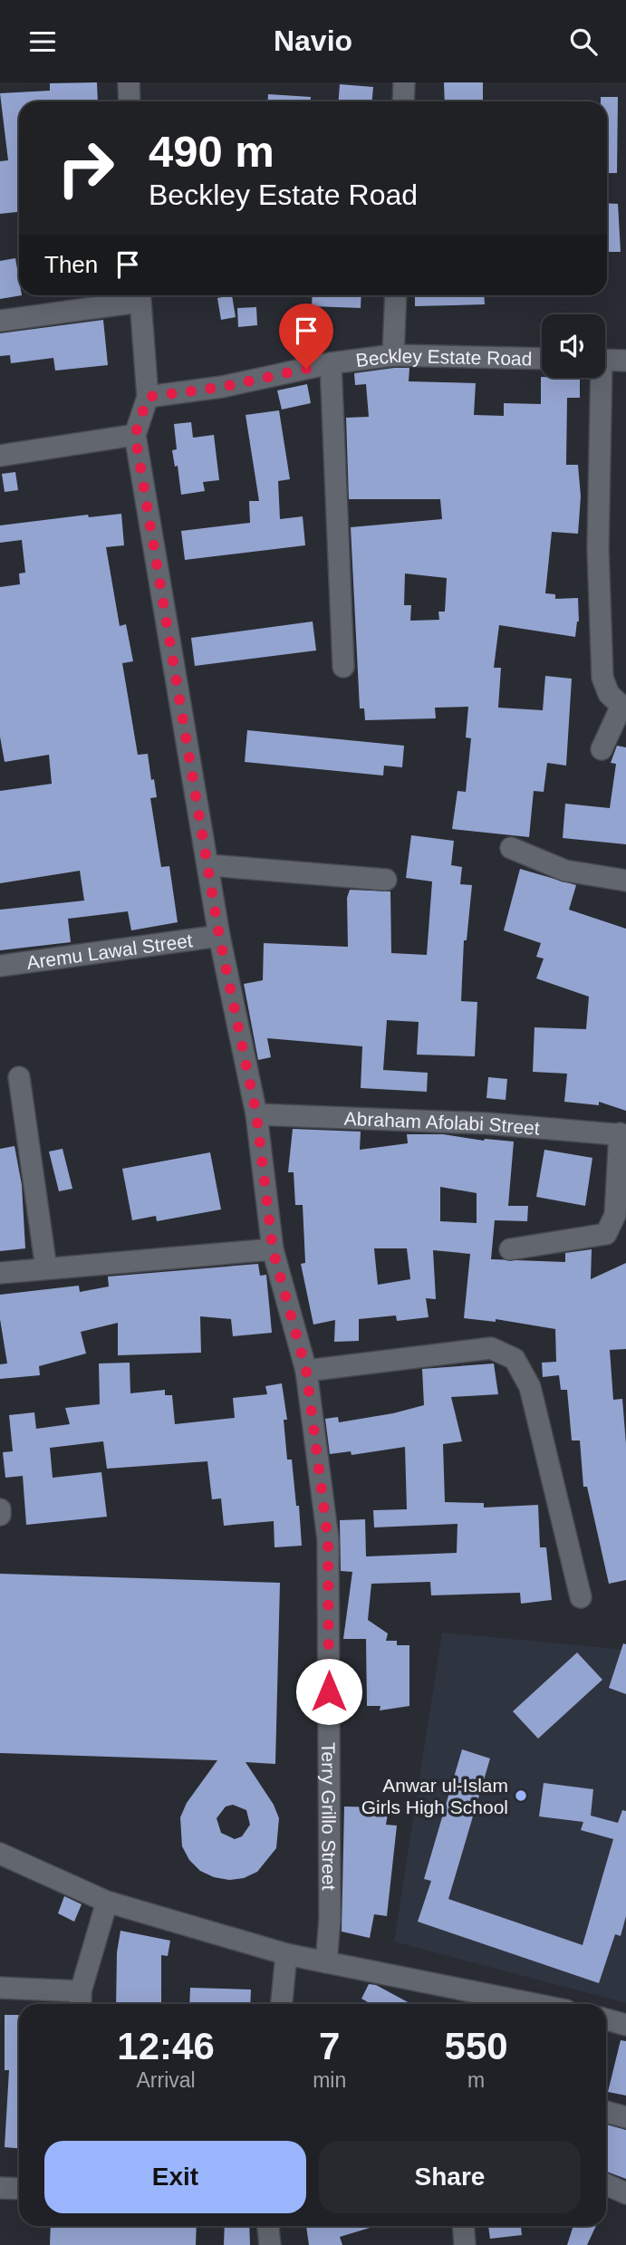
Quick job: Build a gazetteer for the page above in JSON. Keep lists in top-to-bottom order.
{
  "streets": {
    "street": [
      "Beckley Estate Road",
      "Aremu Lawal Street",
      "Abraham Afolabi Street",
      "Terry Grillo Street"
    ]
  },
  "crossings": [
    ["Beckley Estate Road", "Terry Grillo Street"],
    ["Aremu Lawal Street", "Terry Grillo Street"],
    ["Abraham Afolabi Street", "Terry Grillo Street"]
  ],
  "places": ["Anwar ul-Islam Girls High School"],
  "page": {
    "header": "Navio",
    "turn": ["490 m", "Beckley Estate Road"],
    "then": "Then",
    "eta": [
      "12:46",
      "Arrival",
      "7",
      "min",
      "550",
      "m"
    ],
    "buttons": ["Exit", "Share"]
  }
}
